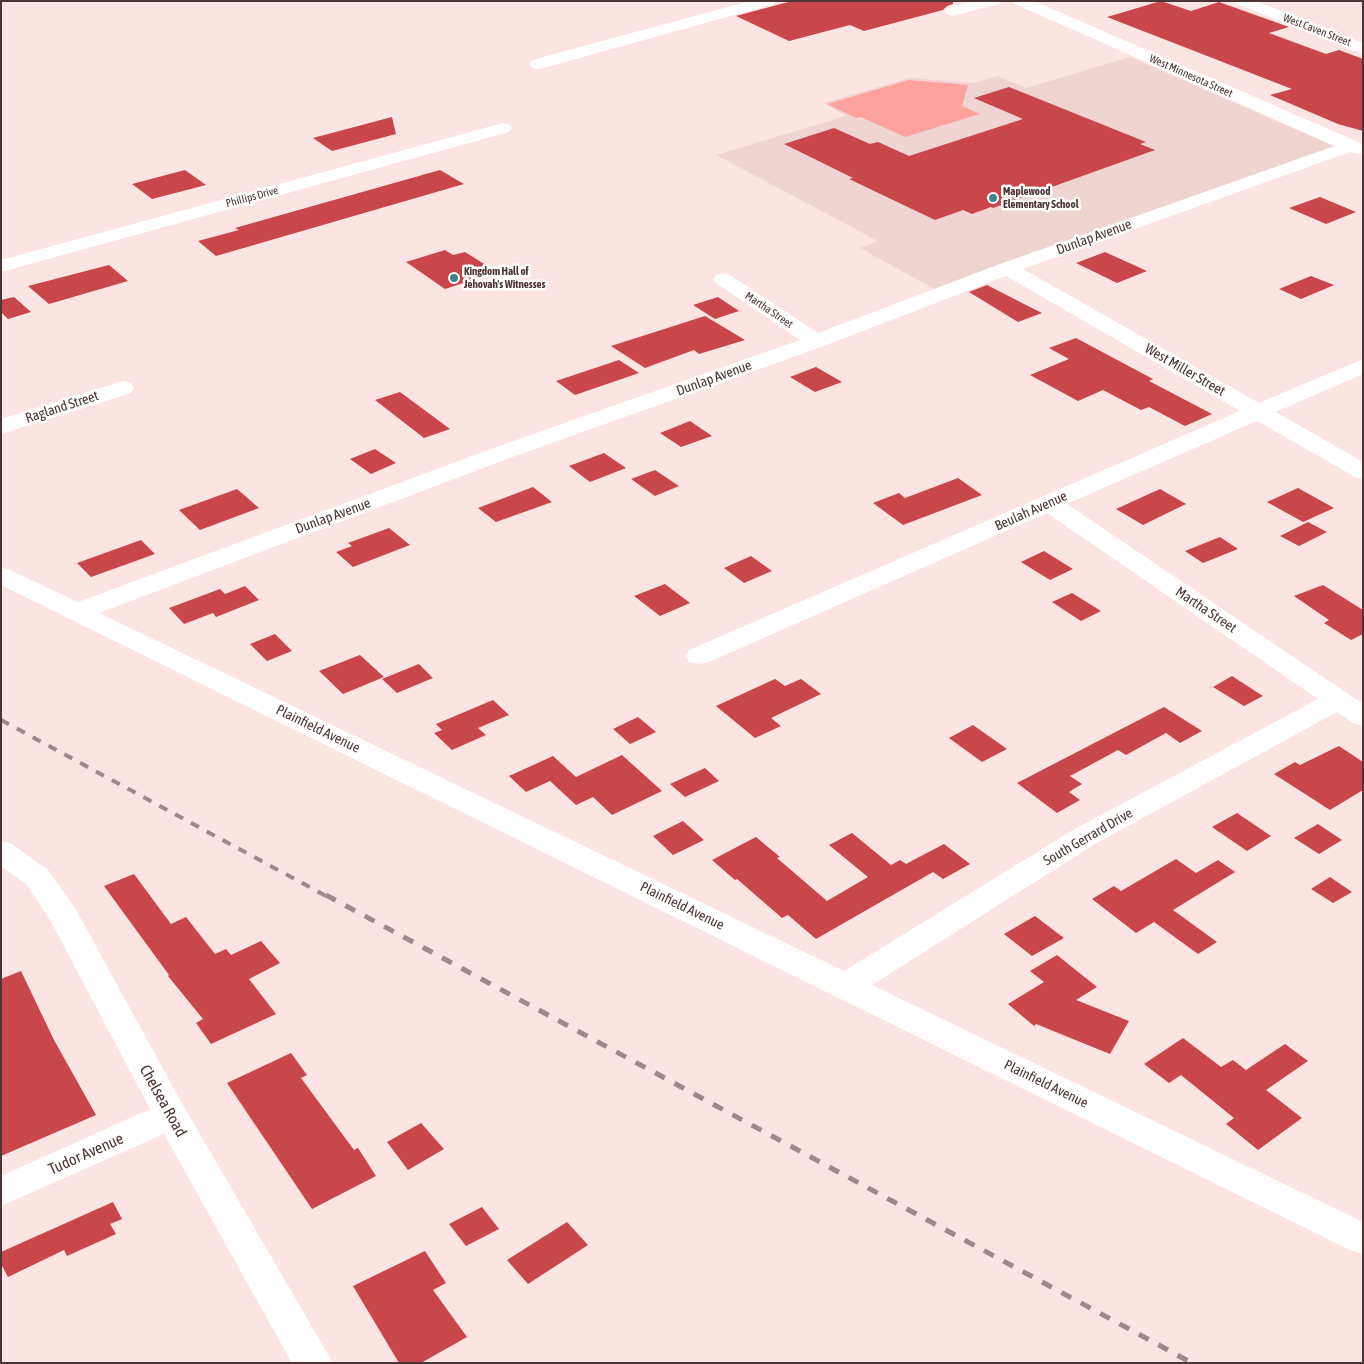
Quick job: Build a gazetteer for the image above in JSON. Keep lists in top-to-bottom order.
{
  "streets": {
    "street": [
      "West Caven Street",
      "West Minnesota Street",
      "Phillips Drive",
      "Dunlap Avenue",
      "Martha Street",
      "West Miller Street",
      "Ragland Street",
      "Beulah Avenue",
      "Plainfield Avenue",
      "South Gerrard Drive",
      "Chelsea Road",
      "Tudor Avenue"
    ]
  },
  "crossings": [
    ["West Minnesota Street", "Dunlap Avenue"],
    ["Dunlap Avenue", "Martha Street"],
    ["Dunlap Avenue", "West Miller Street"],
    ["Dunlap Avenue", "Plainfield Avenue"],
    ["Martha Street", "Beulah Avenue"],
    ["Martha Street", "South Gerrard Drive"],
    ["West Miller Street", "Beulah Avenue"],
    ["Plainfield Avenue", "South Gerrard Drive"],
    ["Chelsea Road", "Tudor Avenue"]
  ],
  "places": ["Maplewood Elementary School", "Kingdom Hall of Jehovah's Witnesses"]
}
